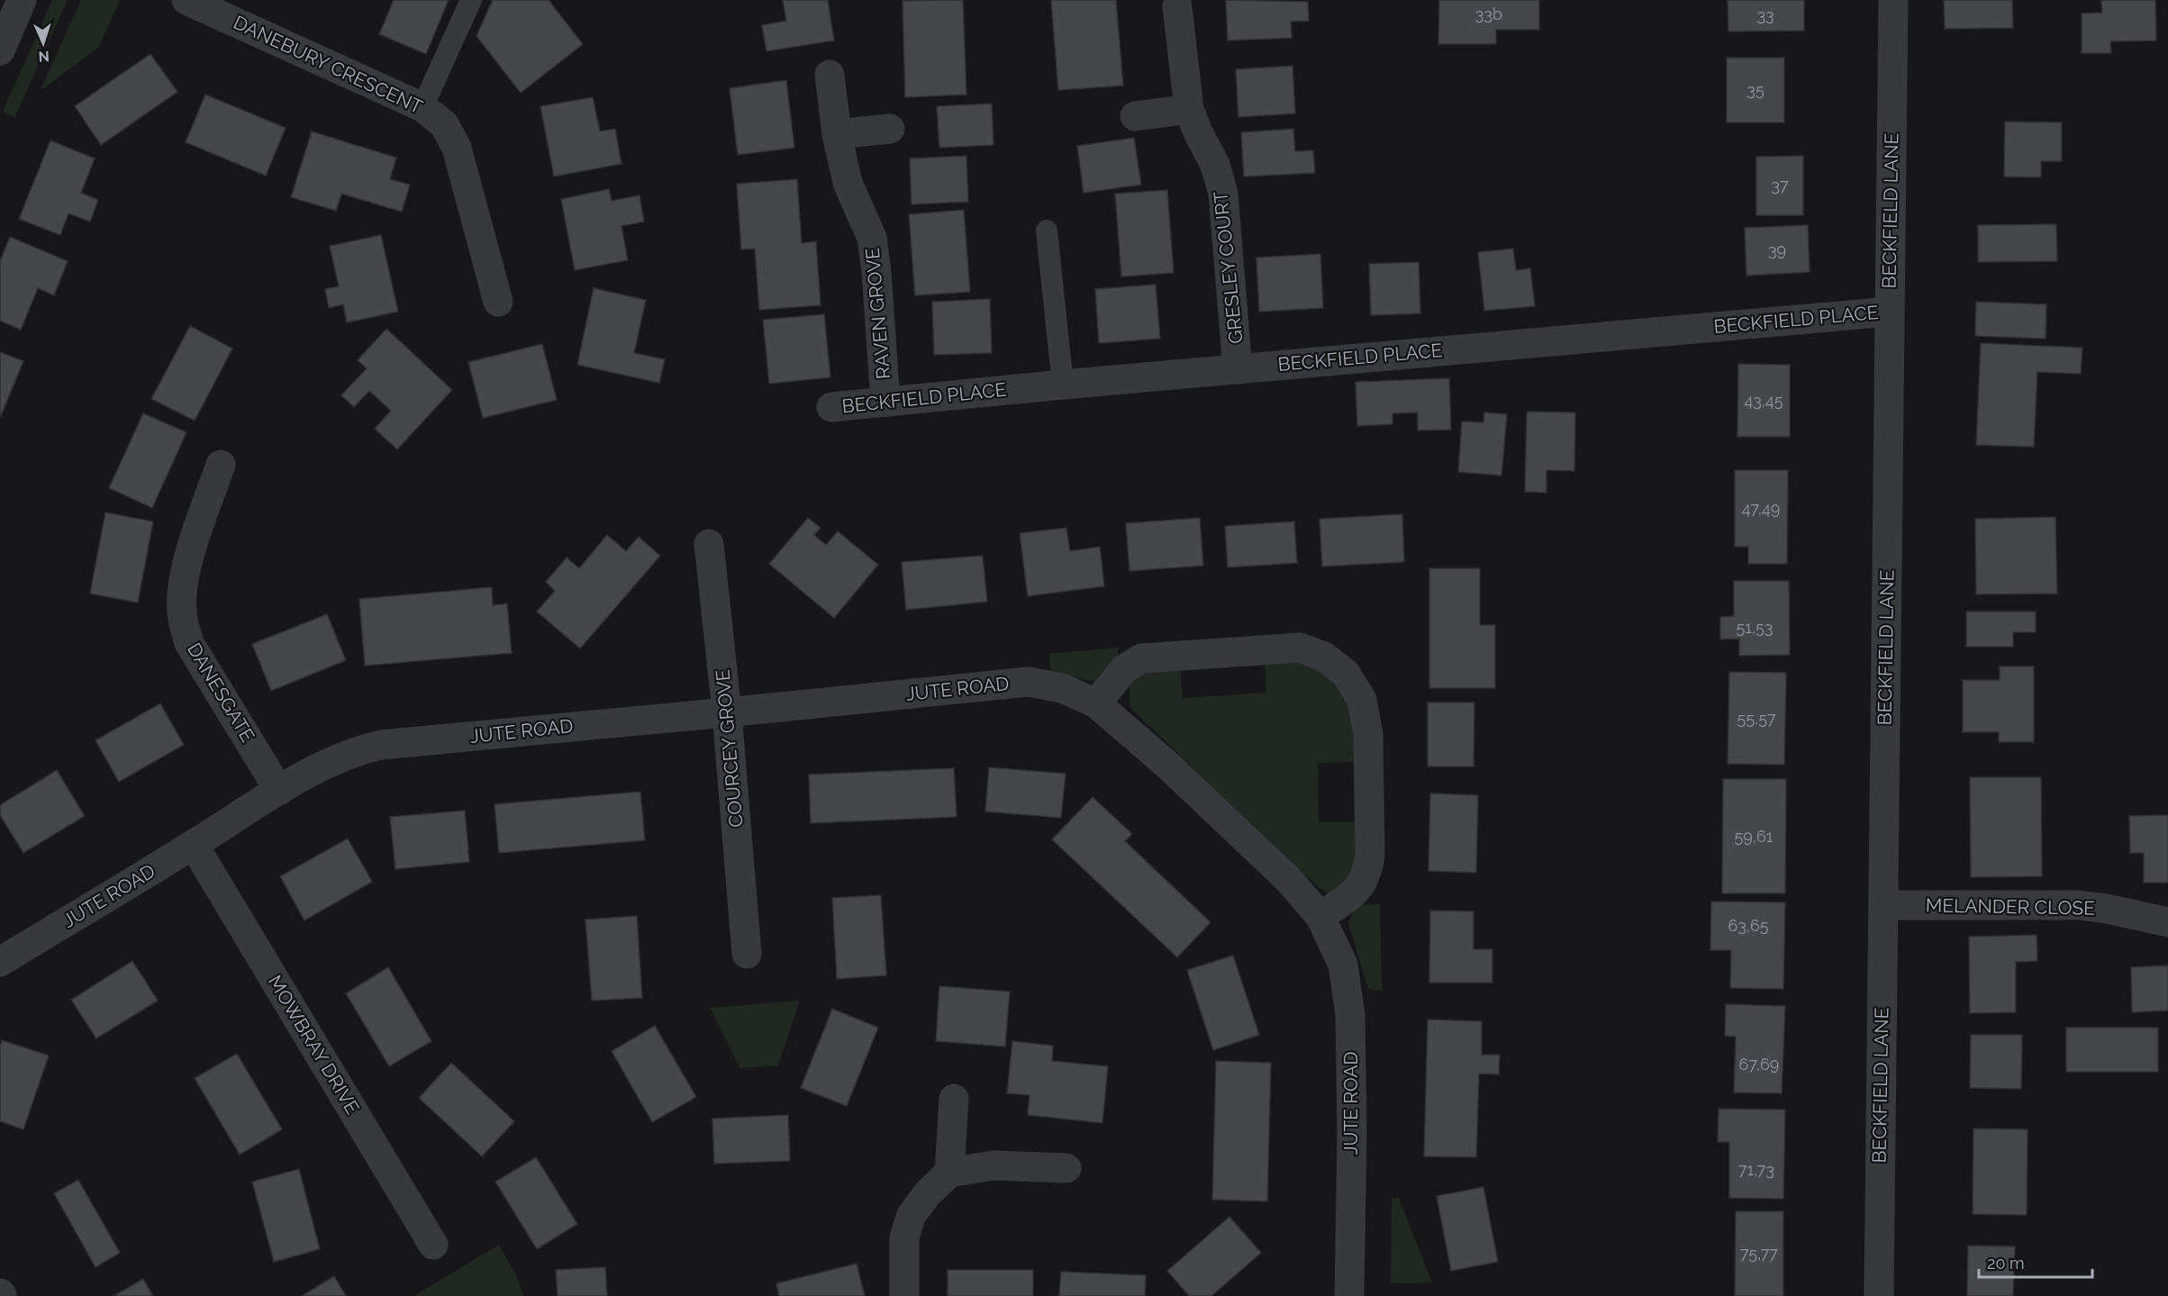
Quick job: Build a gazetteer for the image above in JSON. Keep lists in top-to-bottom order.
{
  "streets": {
    "street": [
      "DANEBURY CRESCENT",
      "BECKFIELD LANE",
      "GRESLEY COURT",
      "RAVEN GROVE",
      "BECKFIELD PLACE",
      "JUTE ROAD",
      "DANESGATE",
      "COURCEY GROVE",
      "MELANDER CLOSE",
      "MOWBRAY DRIVE"
    ]
  },
  "crossings": [
    ["BECKFIELD LANE", "BECKFIELD PLACE"],
    ["BECKFIELD LANE", "MELANDER CLOSE"],
    ["GRESLEY COURT", "BECKFIELD PLACE"],
    ["RAVEN GROVE", "BECKFIELD PLACE"],
    ["JUTE ROAD", "DANESGATE"],
    ["JUTE ROAD", "COURCEY GROVE"],
    ["JUTE ROAD", "MOWBRAY DRIVE"]
  ],
  "house_numbers": [
    "33b",
    "33",
    "35",
    "37",
    "39",
    "43,45",
    "47,49",
    "51,53",
    "55,57",
    "59,61",
    "63,65",
    "67,69",
    "71,73",
    "75,77"
  ],
  "scale_bar": "20 m",
  "north": "bottom"
}
